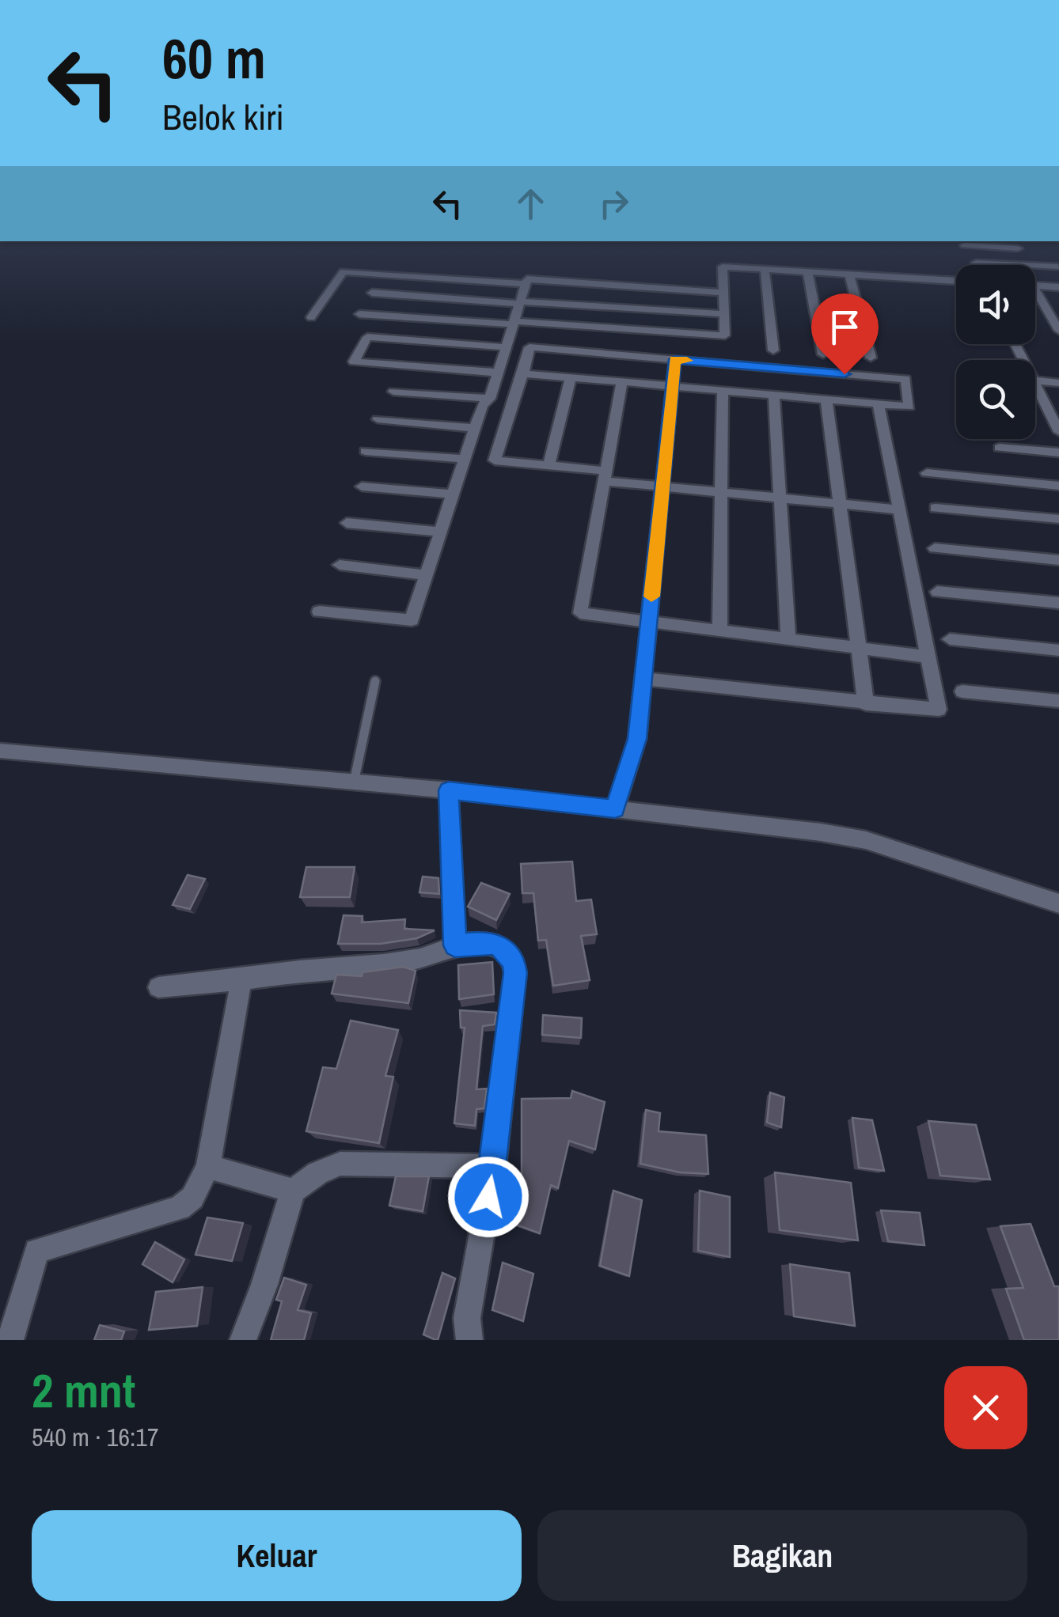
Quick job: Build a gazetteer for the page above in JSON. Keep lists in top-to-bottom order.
{
  "page": {
    "turn": ["60 m", "Belok kiri"],
    "heading": ["2 mnt", "540 m · 16:17"],
    "buttons": ["Keluar", "Bagikan"]
  }
}
